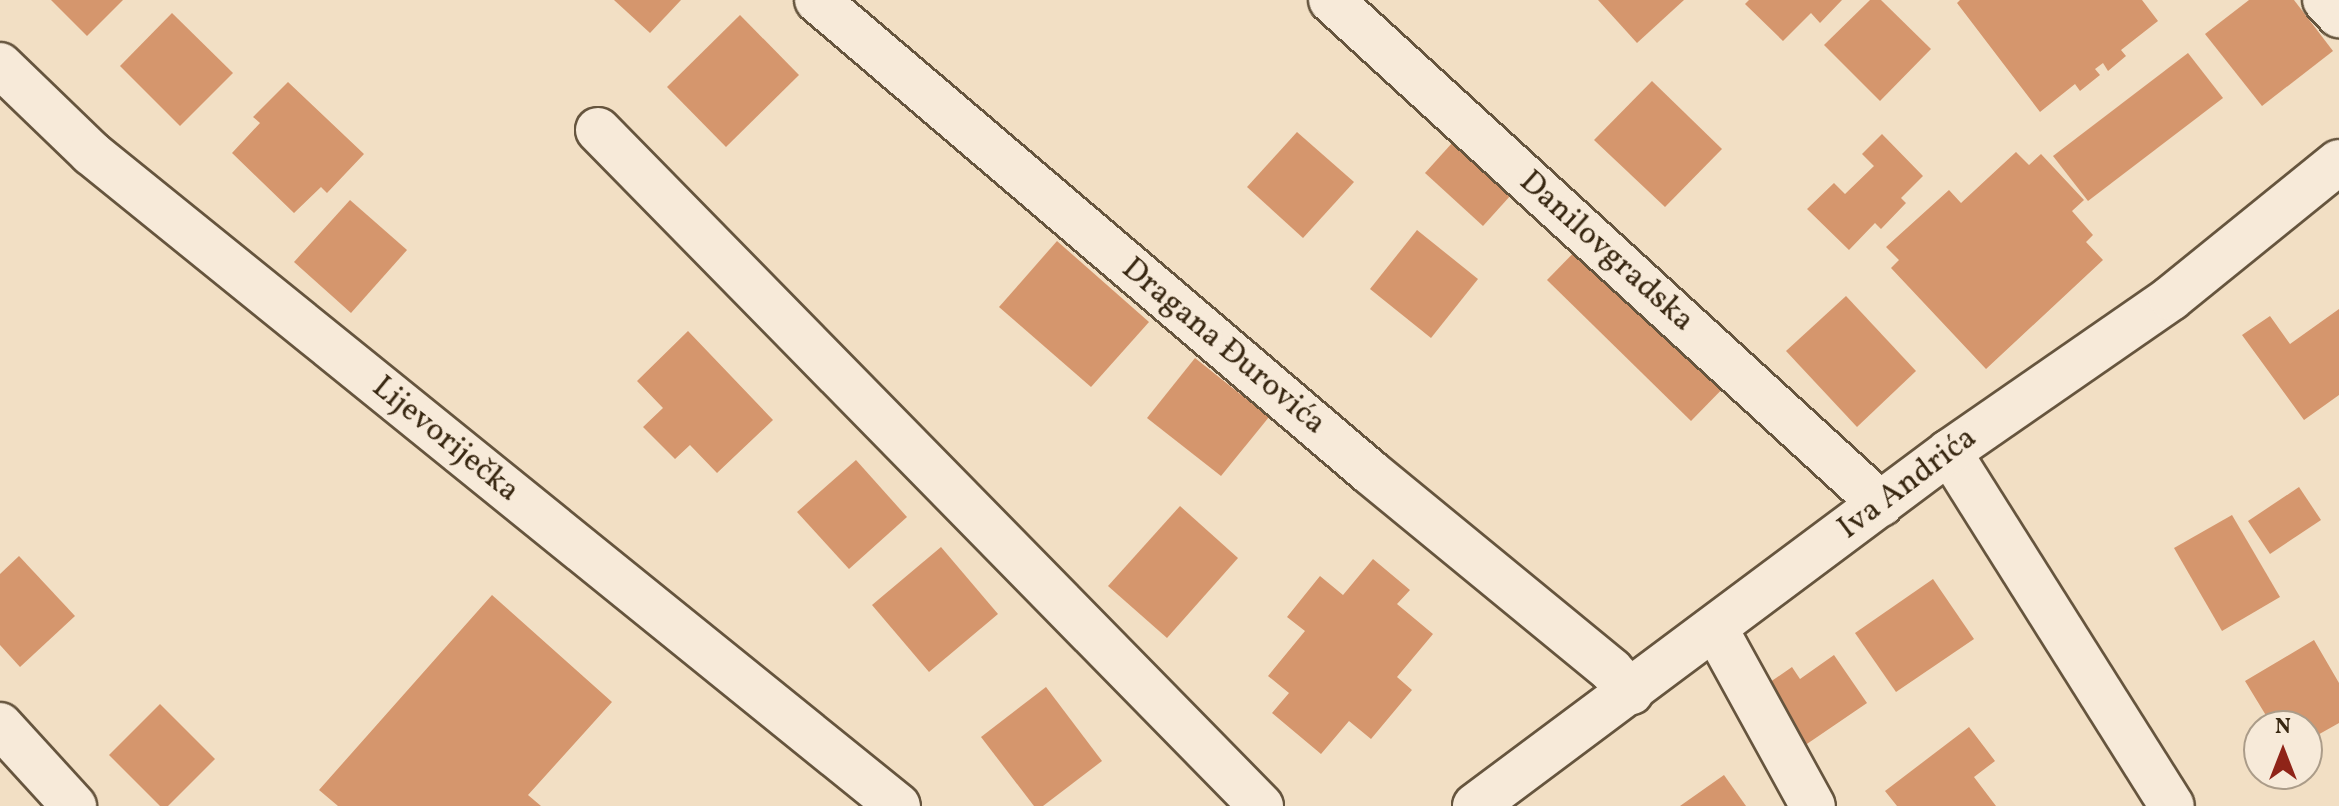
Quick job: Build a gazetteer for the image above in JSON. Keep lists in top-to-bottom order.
{
  "streets": {
    "street": [
      "Danilovgradska",
      "Dragana Đurovića",
      "Lijevoriječka",
      "Iva Andrića"
    ]
  },
  "crossings": [
    ["Danilovgradska", "Iva Andrića"],
    ["Dragana Đurovića", "Iva Andrića"]
  ],
  "north": "top"
}
